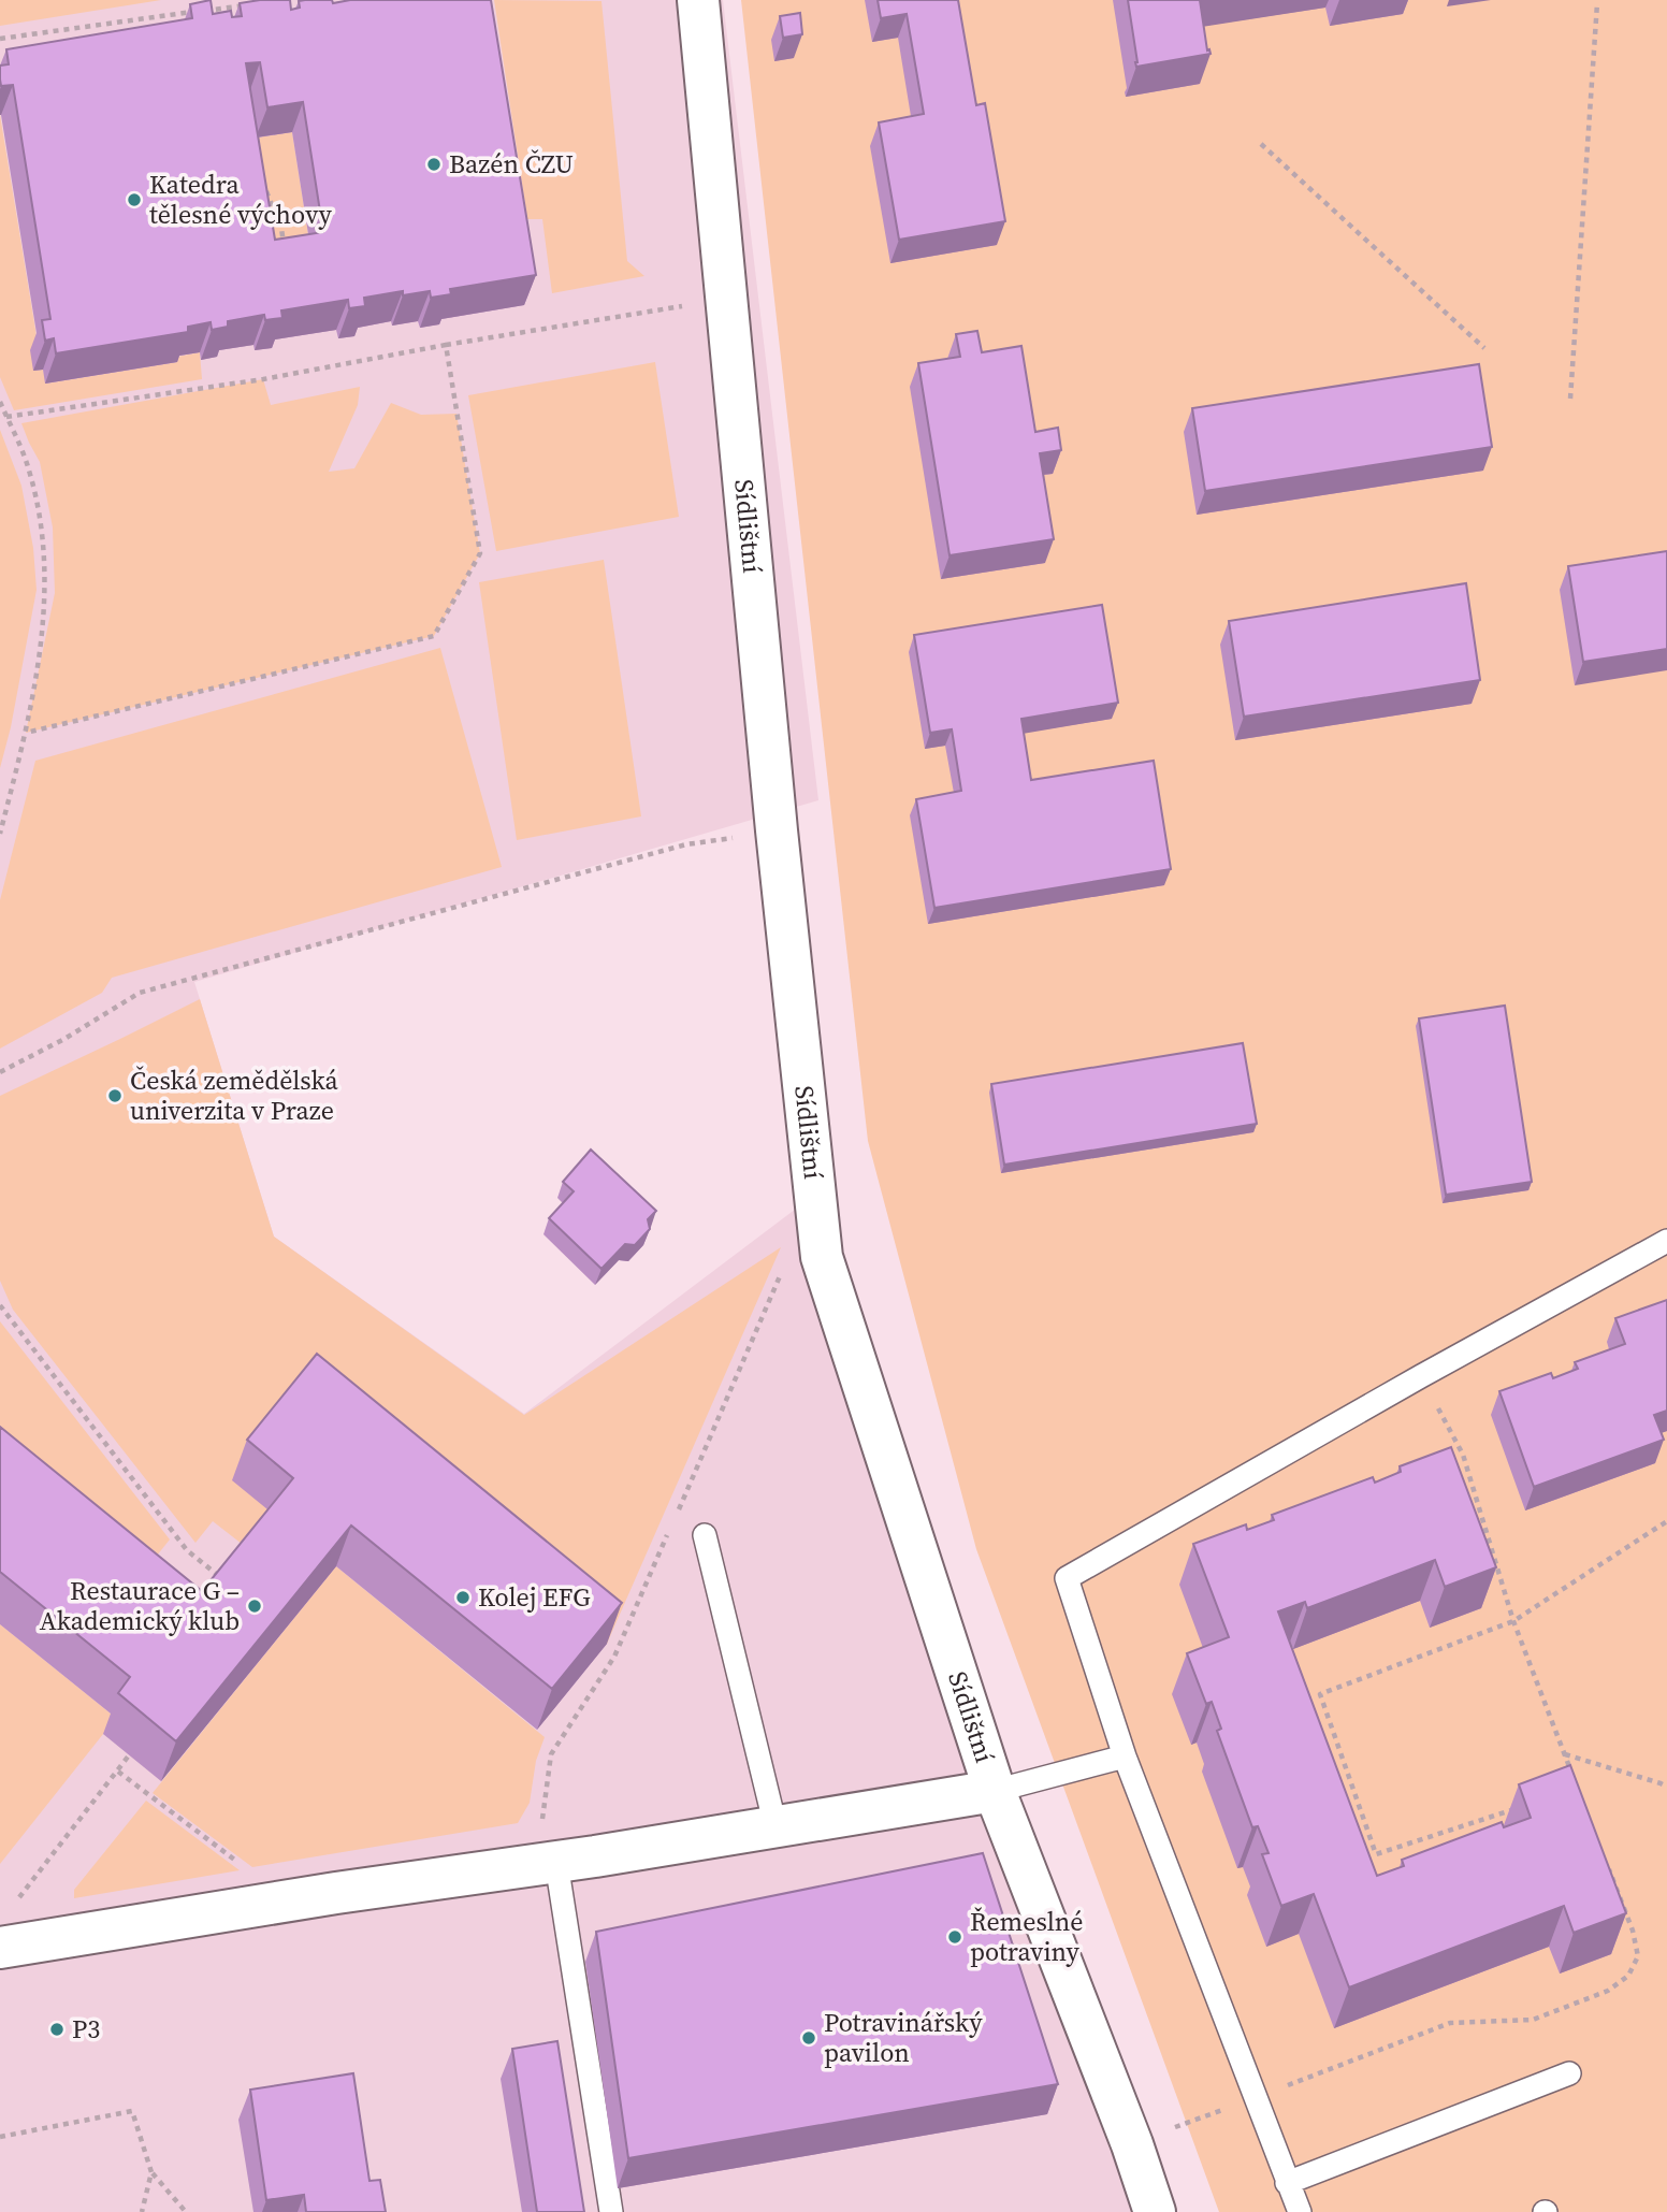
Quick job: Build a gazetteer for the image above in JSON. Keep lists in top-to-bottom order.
{
  "streets": {
    "street": ["Sídlištní"]
  },
  "places": [
    "Bazén ČZU",
    "Katedra tělesné výchovy",
    "Česká zemědělská univerzita v Praze",
    "Kolej EFG",
    "Restaurace G – Akademický klub",
    "Řemeslné potraviny",
    "P3",
    "Potravinářský pavilon"
  ]
}
